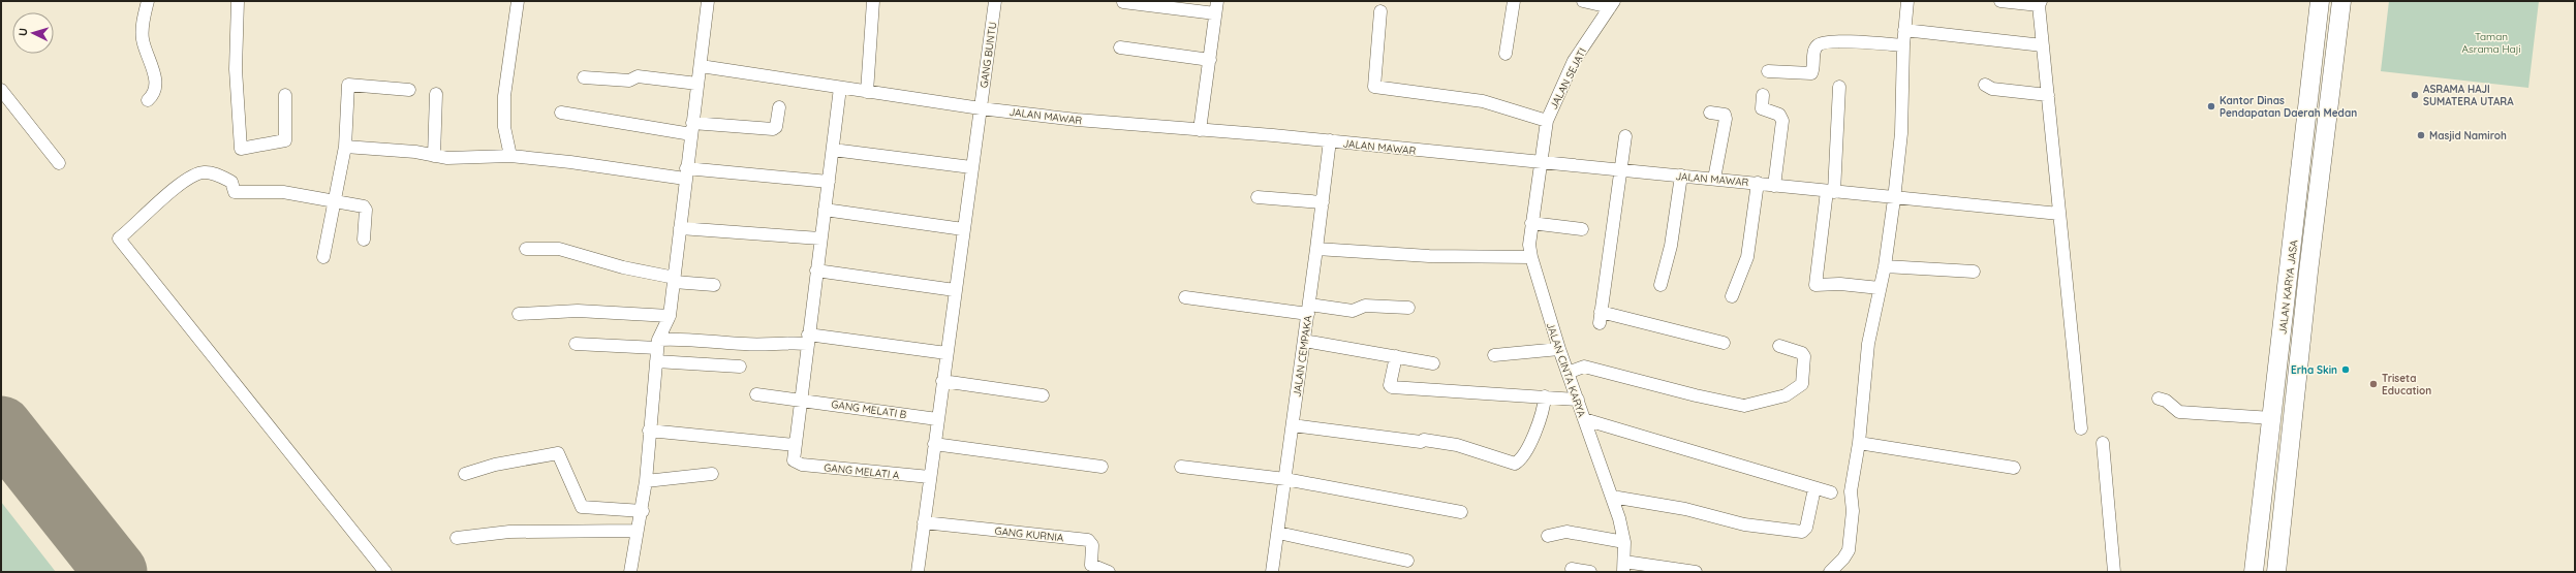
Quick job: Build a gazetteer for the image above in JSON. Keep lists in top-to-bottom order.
{
  "streets": {
    "highway": ["JALAN KARYA JASA"],
    "street": [
      "GANG BUNTU",
      "JALAN SEJATI",
      "JALAN MAWAR",
      "JALAN CEMPAKA",
      "JALAN CINTA KARYA",
      "GANG MELATI B",
      "GANG MELATI A",
      "GANG KURNIA"
    ]
  },
  "crossings": [
    ["GANG BUNTU", "JALAN MAWAR"],
    ["GANG BUNTU", "GANG MELATI B"],
    ["GANG BUNTU", "GANG MELATI A"],
    ["GANG BUNTU", "GANG KURNIA"],
    ["JALAN SEJATI", "JALAN MAWAR"],
    ["JALAN SEJATI", "JALAN CINTA KARYA"],
    ["JALAN MAWAR", "JALAN CEMPAKA"],
    ["JALAN MAWAR", "JALAN CINTA KARYA"]
  ],
  "parks": ["Taman Asrama Haji"],
  "places": [
    "ASRAMA HAJI SUMATERA UTARA",
    "Kantor Dinas Pendapatan Daerah Medan",
    "Masjid Namiroh",
    "Erha Skin",
    "Triseta Education"
  ],
  "north": "left"
}
